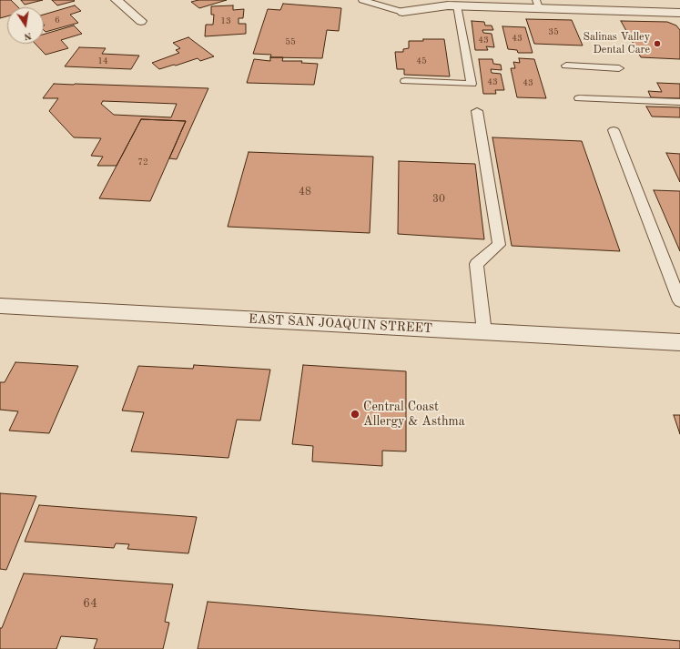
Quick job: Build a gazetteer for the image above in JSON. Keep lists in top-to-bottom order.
{
  "streets": {
    "street": ["EAST SAN JOAQUIN STREET"]
  },
  "places": ["Salinas Valley Dental Care", "Central Coast Allergy & Asthma"],
  "house_numbers": [
    "6",
    "13",
    "35",
    "43",
    "43",
    "55",
    "14",
    "45",
    "43",
    "43",
    "72",
    "48",
    "30",
    "64"
  ],
  "north": "bottom"
}
